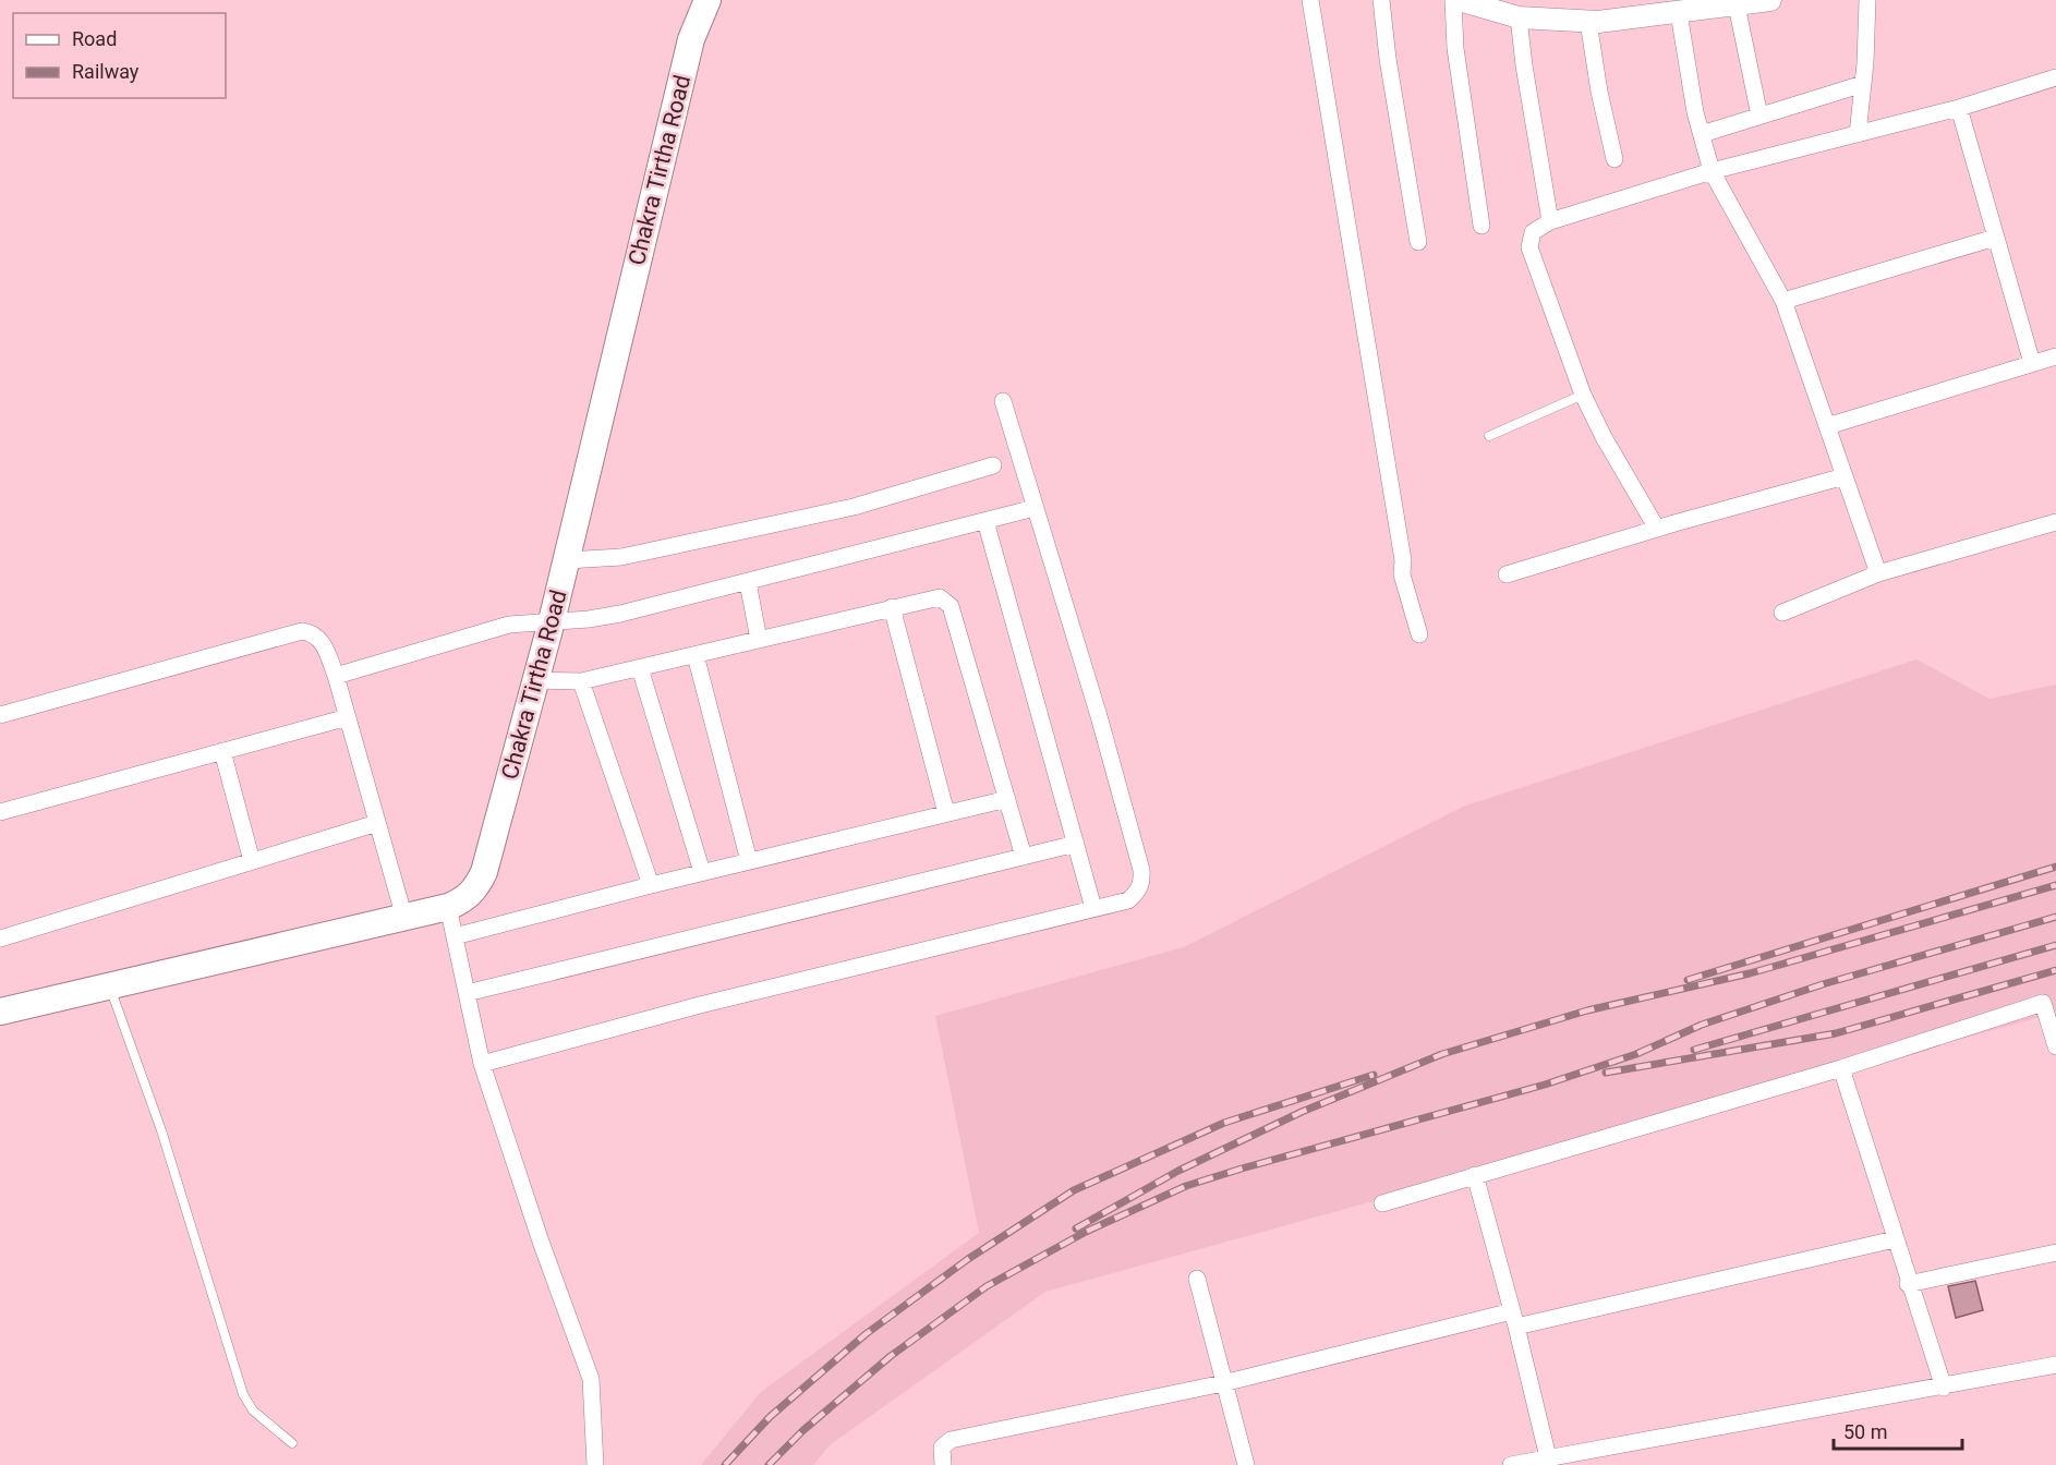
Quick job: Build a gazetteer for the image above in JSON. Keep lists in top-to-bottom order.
{
  "streets": {
    "highway": ["Chakra Tirtha Road"]
  },
  "legend": ["Road", "Railway"],
  "scale_bar": "50 m"
}
